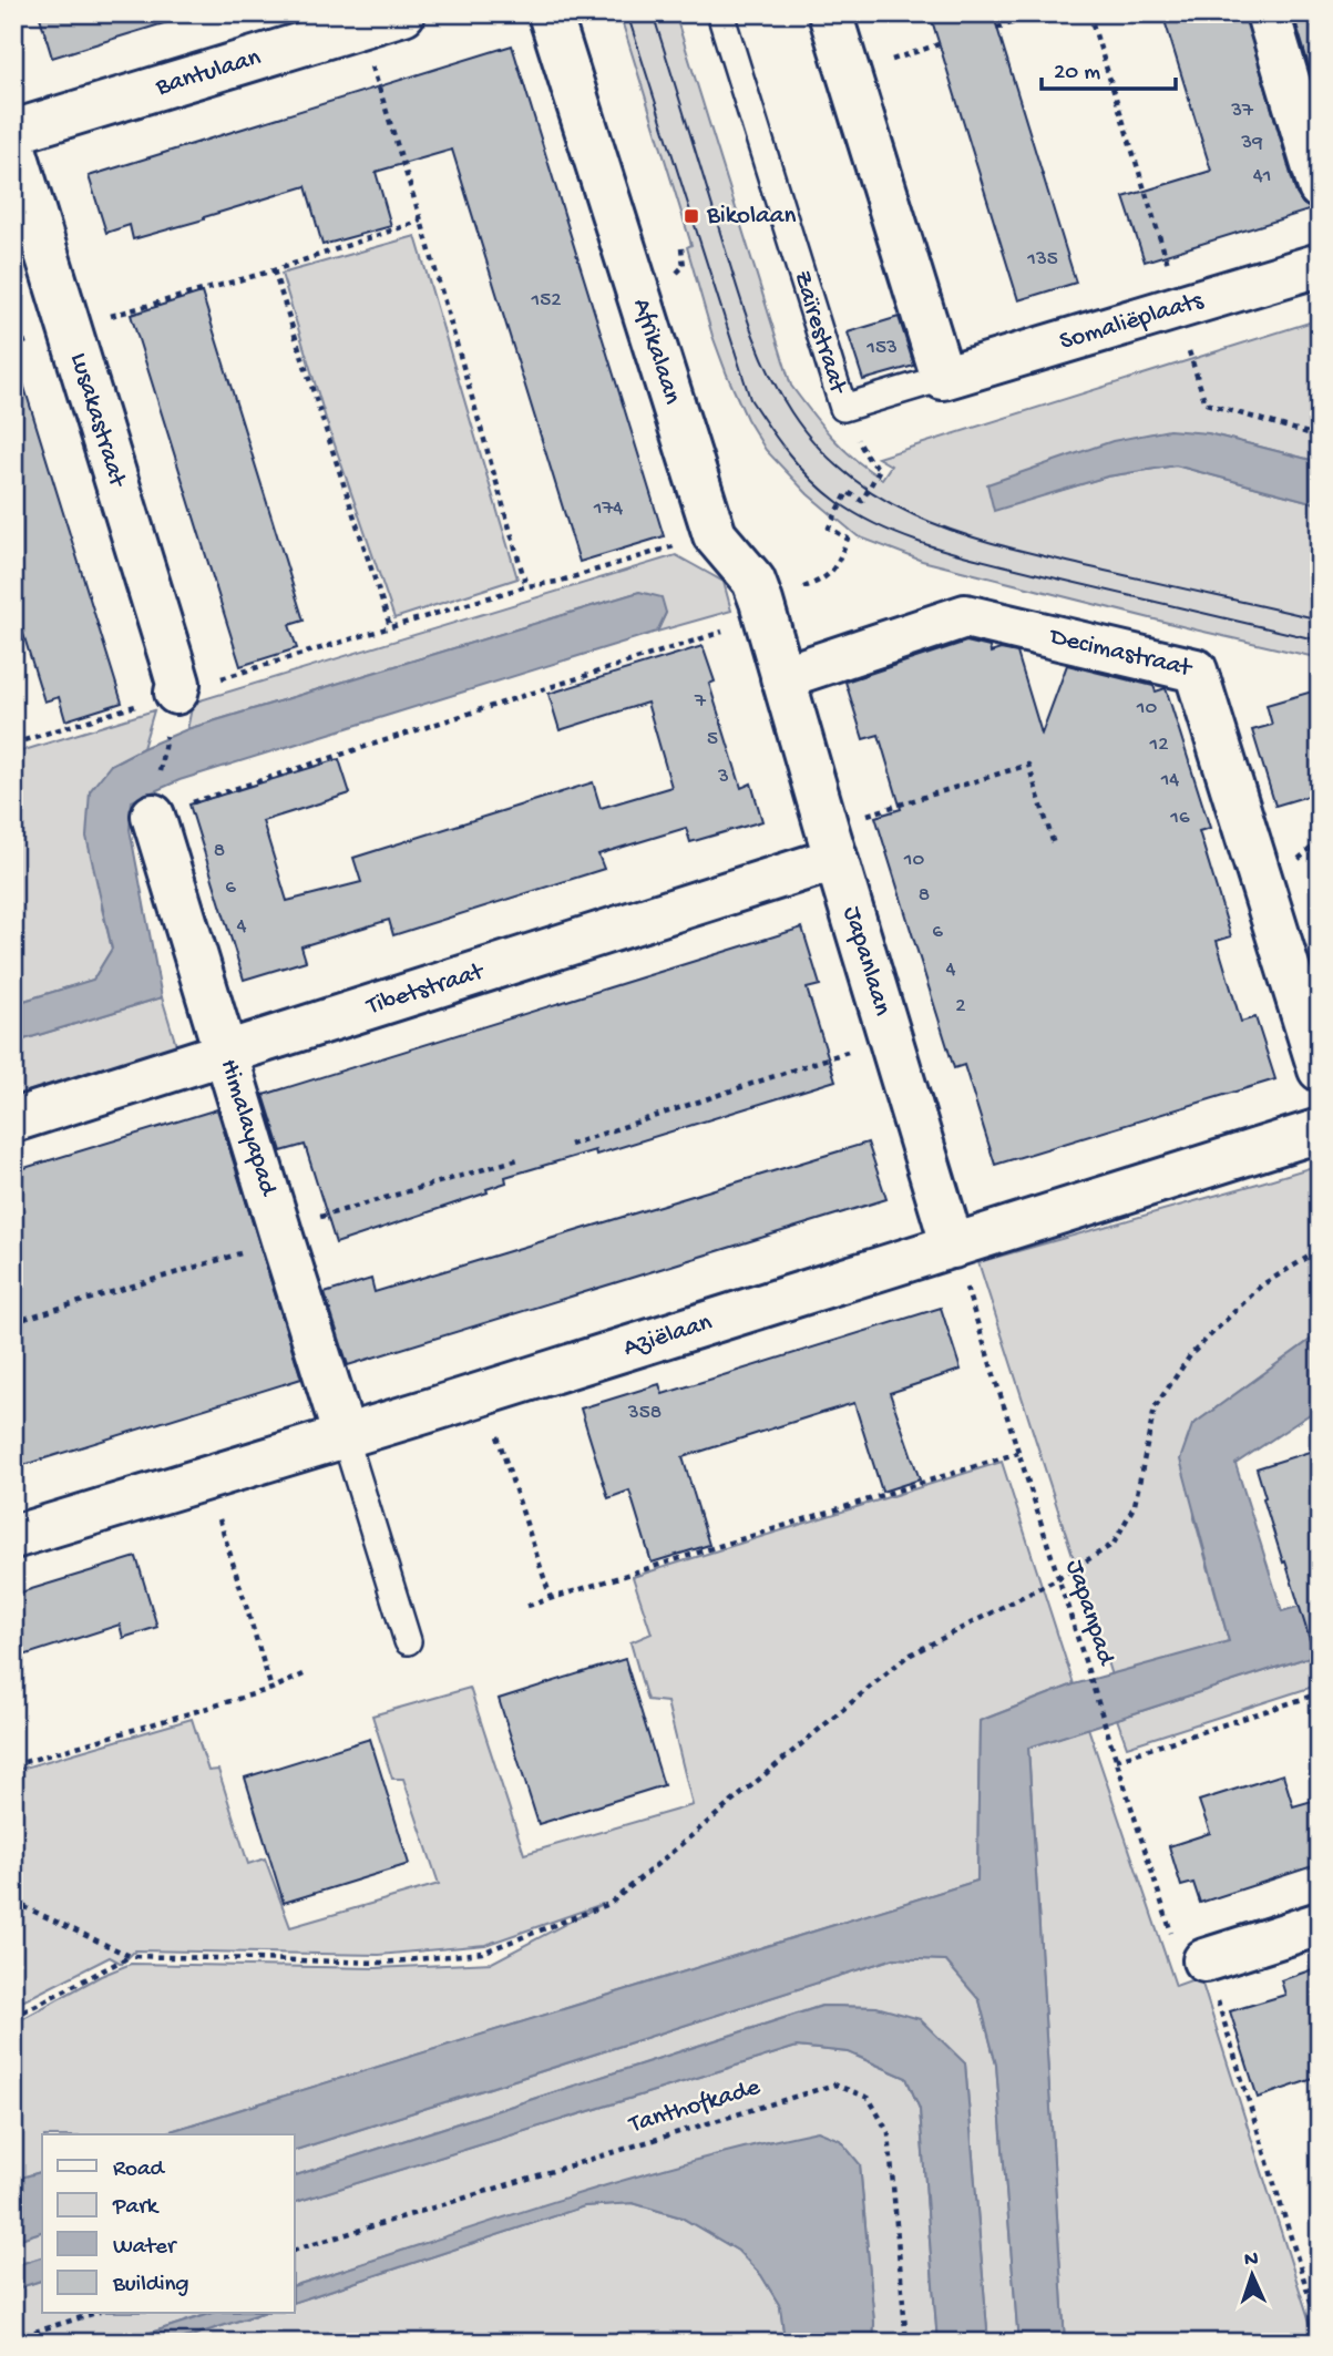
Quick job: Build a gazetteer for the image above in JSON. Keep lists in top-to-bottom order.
{
  "streets": {
    "street": [
      "Bantulaan",
      "Somaliëplaats",
      "Afrikalaan",
      "Lusakastraat",
      "Decimastraat",
      "Japanlaan",
      "Tibetstraat",
      "Himalayapad",
      "Aziëlaan"
    ],
    "lane": ["Zaïrestraat"],
    "path": ["Japanpad", "Tanthofkade"]
  },
  "crossings": [
    ["Somaliëplaats", "Zaïrestraat"],
    ["Afrikalaan", "Decimastraat"],
    ["Afrikalaan", "Japanlaan"],
    ["Decimastraat", "Japanlaan"],
    ["Japanlaan", "Tibetstraat"],
    ["Japanlaan", "Aziëlaan"],
    ["Japanlaan", "Japanpad"],
    ["Tibetstraat", "Himalayapad"],
    ["Himalayapad", "Aziëlaan"],
    ["Aziëlaan", "Japanpad"]
  ],
  "places": {
    "transit": ["Bikolaan"]
  },
  "house_numbers": [
    "37",
    "39",
    "41",
    "135",
    "152",
    "153",
    "174",
    "7",
    "10",
    "5",
    "12",
    "3",
    "14",
    "16",
    "8",
    "10",
    "6",
    "8",
    "4",
    "6",
    "4",
    "2",
    "358"
  ],
  "legend": [
    "Road",
    "Park",
    "Water",
    "Building"
  ],
  "scale_bar": "20 m",
  "north": "top"
}
